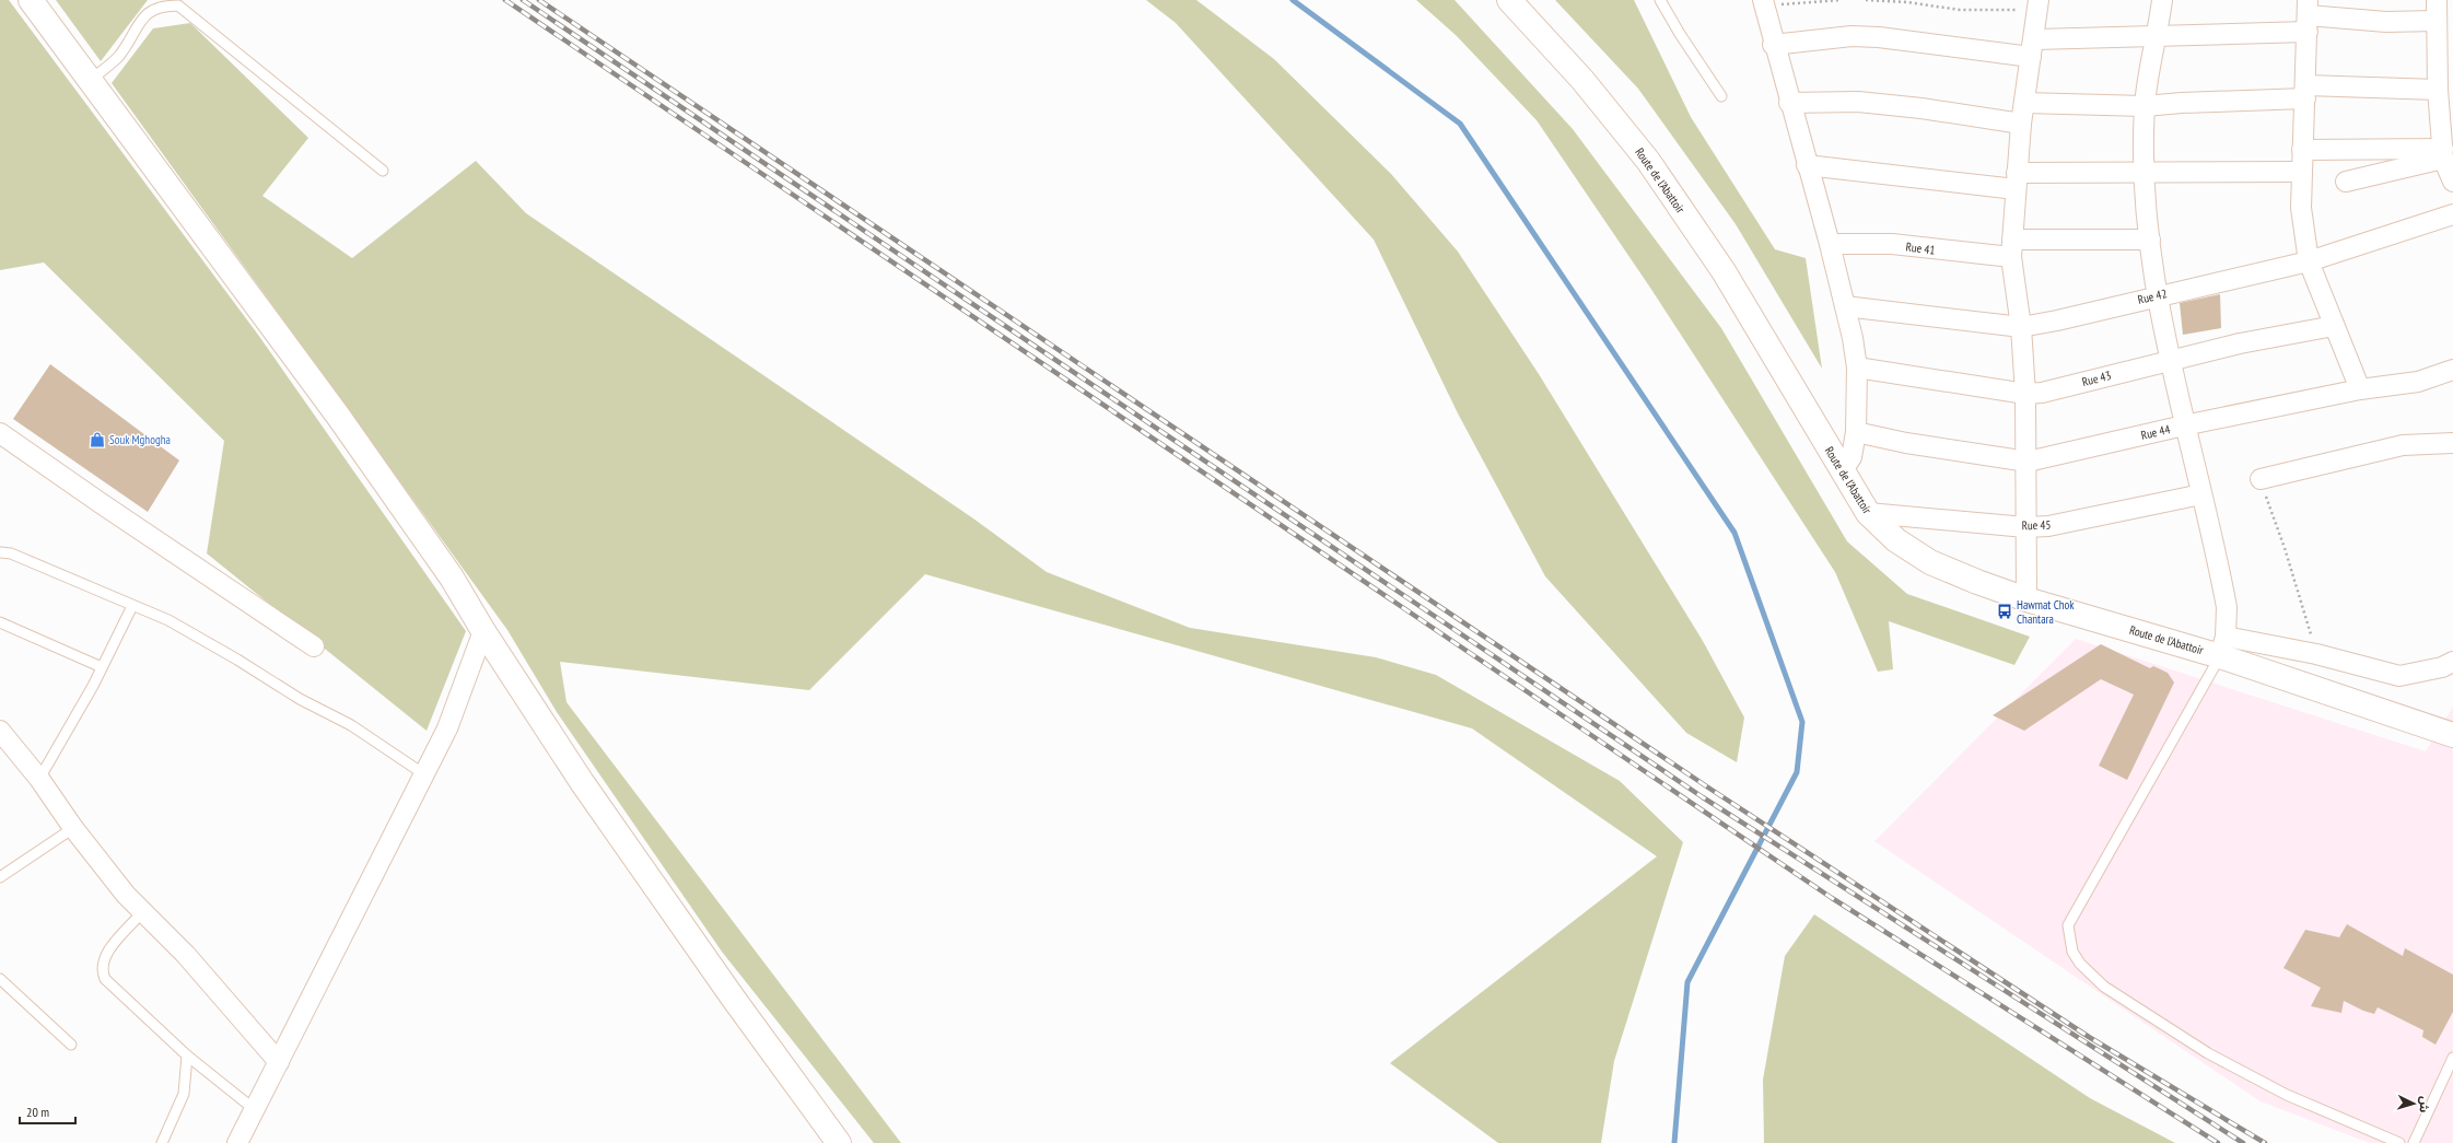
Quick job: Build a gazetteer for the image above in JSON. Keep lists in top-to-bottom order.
{
  "streets": {
    "main road": ["Route de l’Abattoir"],
    "street": [
      "Rue 41",
      "Rue 42",
      "Rue 43",
      "Rue 44",
      "Rue 45"
    ]
  },
  "crossings": [
    ["Route de l’Abattoir", "Rue 45"]
  ],
  "places": {
    "shop": ["Souk Mghogha"],
    "bus stop": ["Hawmat Chok Chantara"]
  },
  "scale_bar": "20 m",
  "north": "right"
}
